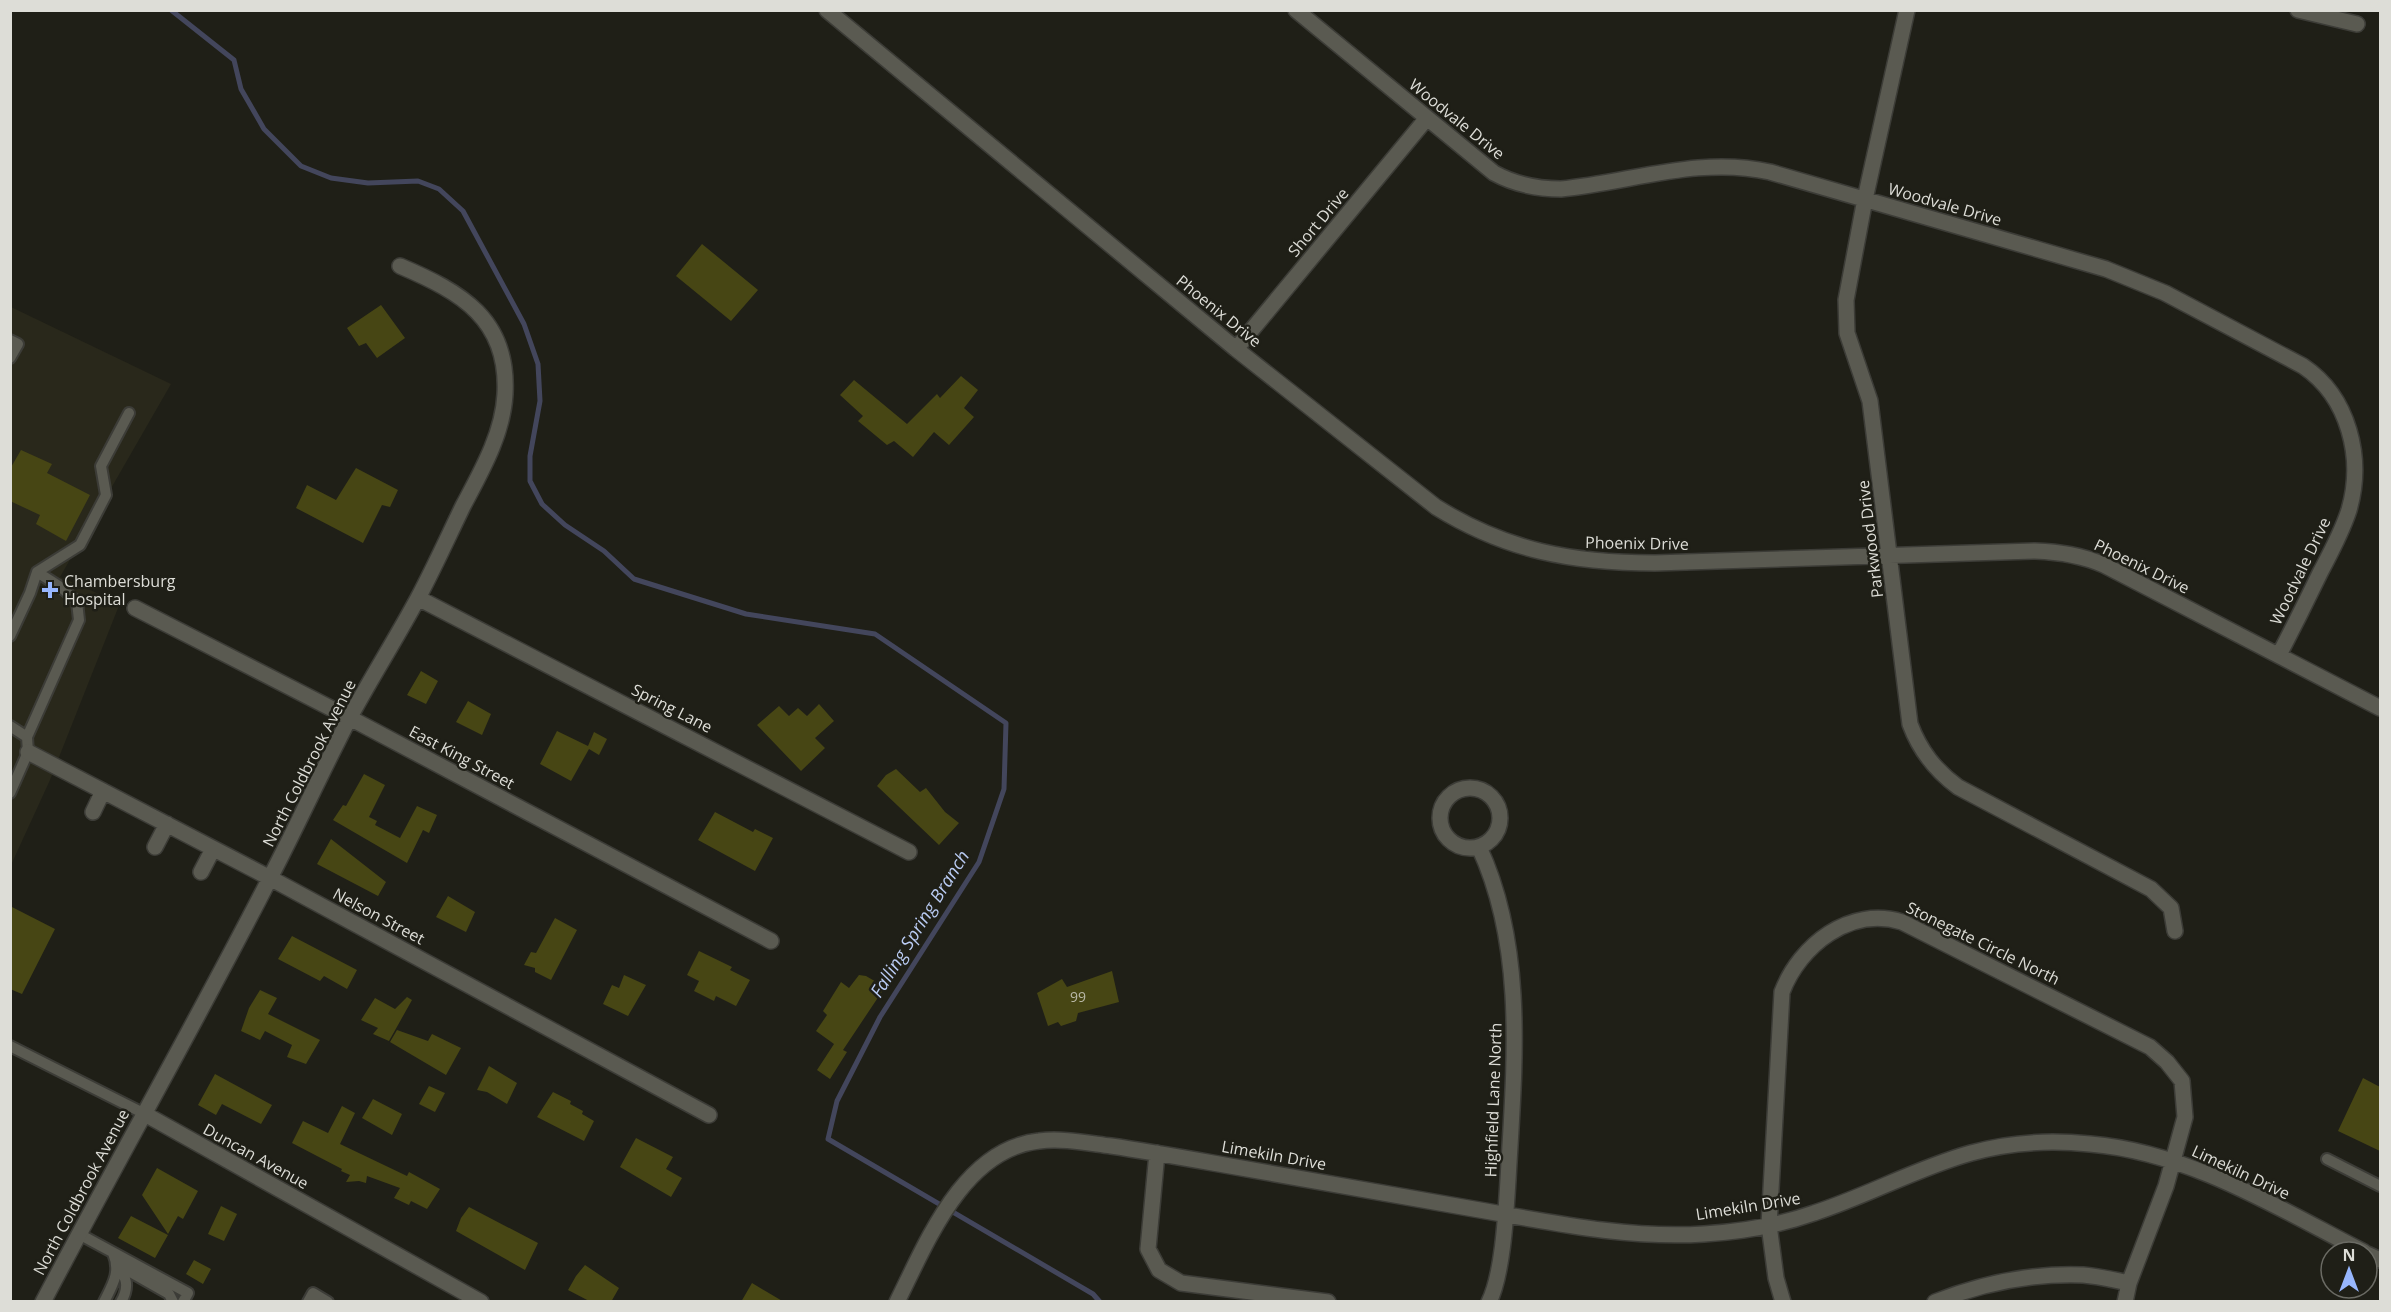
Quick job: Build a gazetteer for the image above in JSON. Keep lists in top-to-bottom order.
{
  "streets": {
    "street": [
      "Woodvale Drive",
      "Short Drive",
      "Phoenix Drive",
      "Parkwood Drive",
      "Spring Lane",
      "East King Street",
      "North Coldbrook Avenue",
      "Nelson Street",
      "Stonegate Circle North",
      "Highfield Lane North",
      "Limekiln Drive",
      "Duncan Avenue"
    ]
  },
  "crossings": [
    ["Woodvale Drive", "Short Drive"],
    ["Woodvale Drive", "Phoenix Drive"],
    ["Woodvale Drive", "Parkwood Drive"],
    ["Short Drive", "Phoenix Drive"],
    ["Phoenix Drive", "Parkwood Drive"],
    ["Spring Lane", "North Coldbrook Avenue"],
    ["East King Street", "North Coldbrook Avenue"],
    ["North Coldbrook Avenue", "Nelson Street"],
    ["North Coldbrook Avenue", "Duncan Avenue"],
    ["Stonegate Circle North", "Limekiln Drive"],
    ["Highfield Lane North", "Limekiln Drive"]
  ],
  "water": ["Falling Spring Branch"],
  "places": {
    "health": ["Chambersburg Hospital"]
  },
  "house_numbers": ["99"],
  "north": "top"
}
